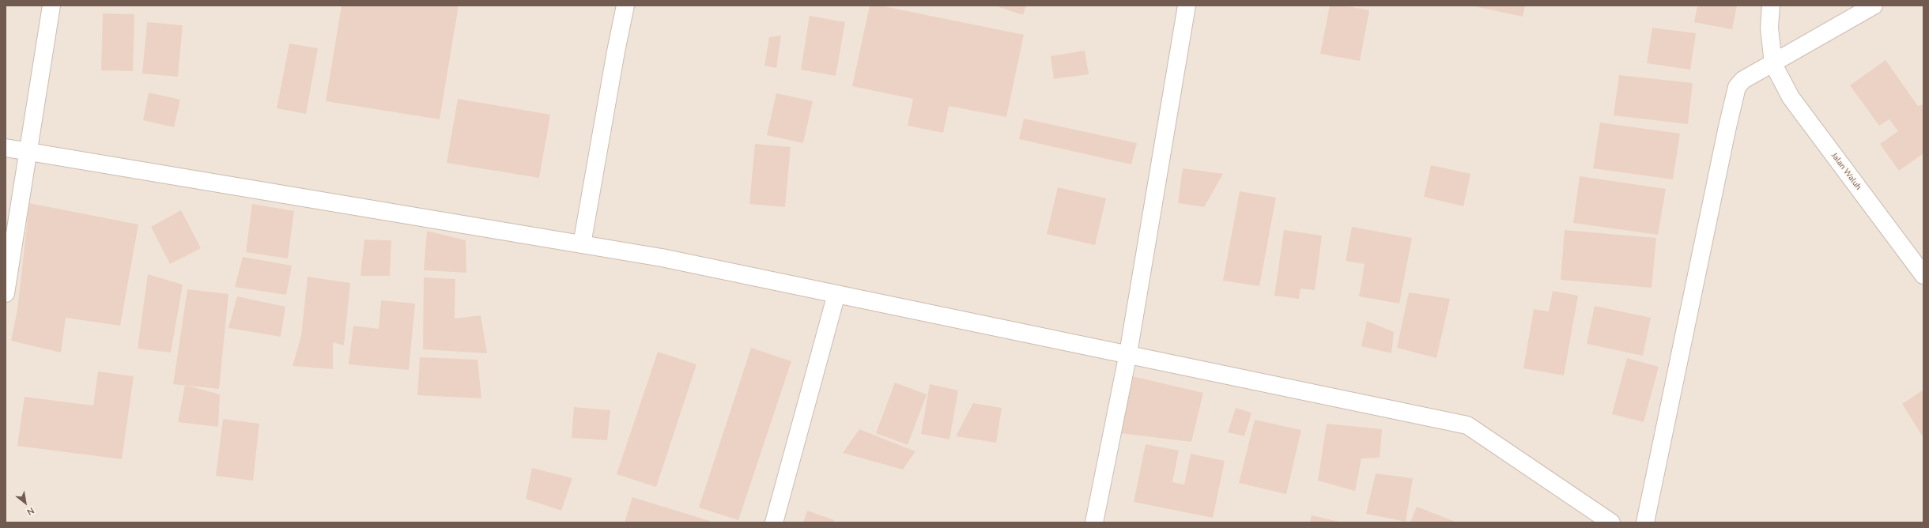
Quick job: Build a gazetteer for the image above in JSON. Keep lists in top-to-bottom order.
{
  "streets": {
    "street": ["Jalan Waluh"]
  },
  "north": "bottom right"
}
